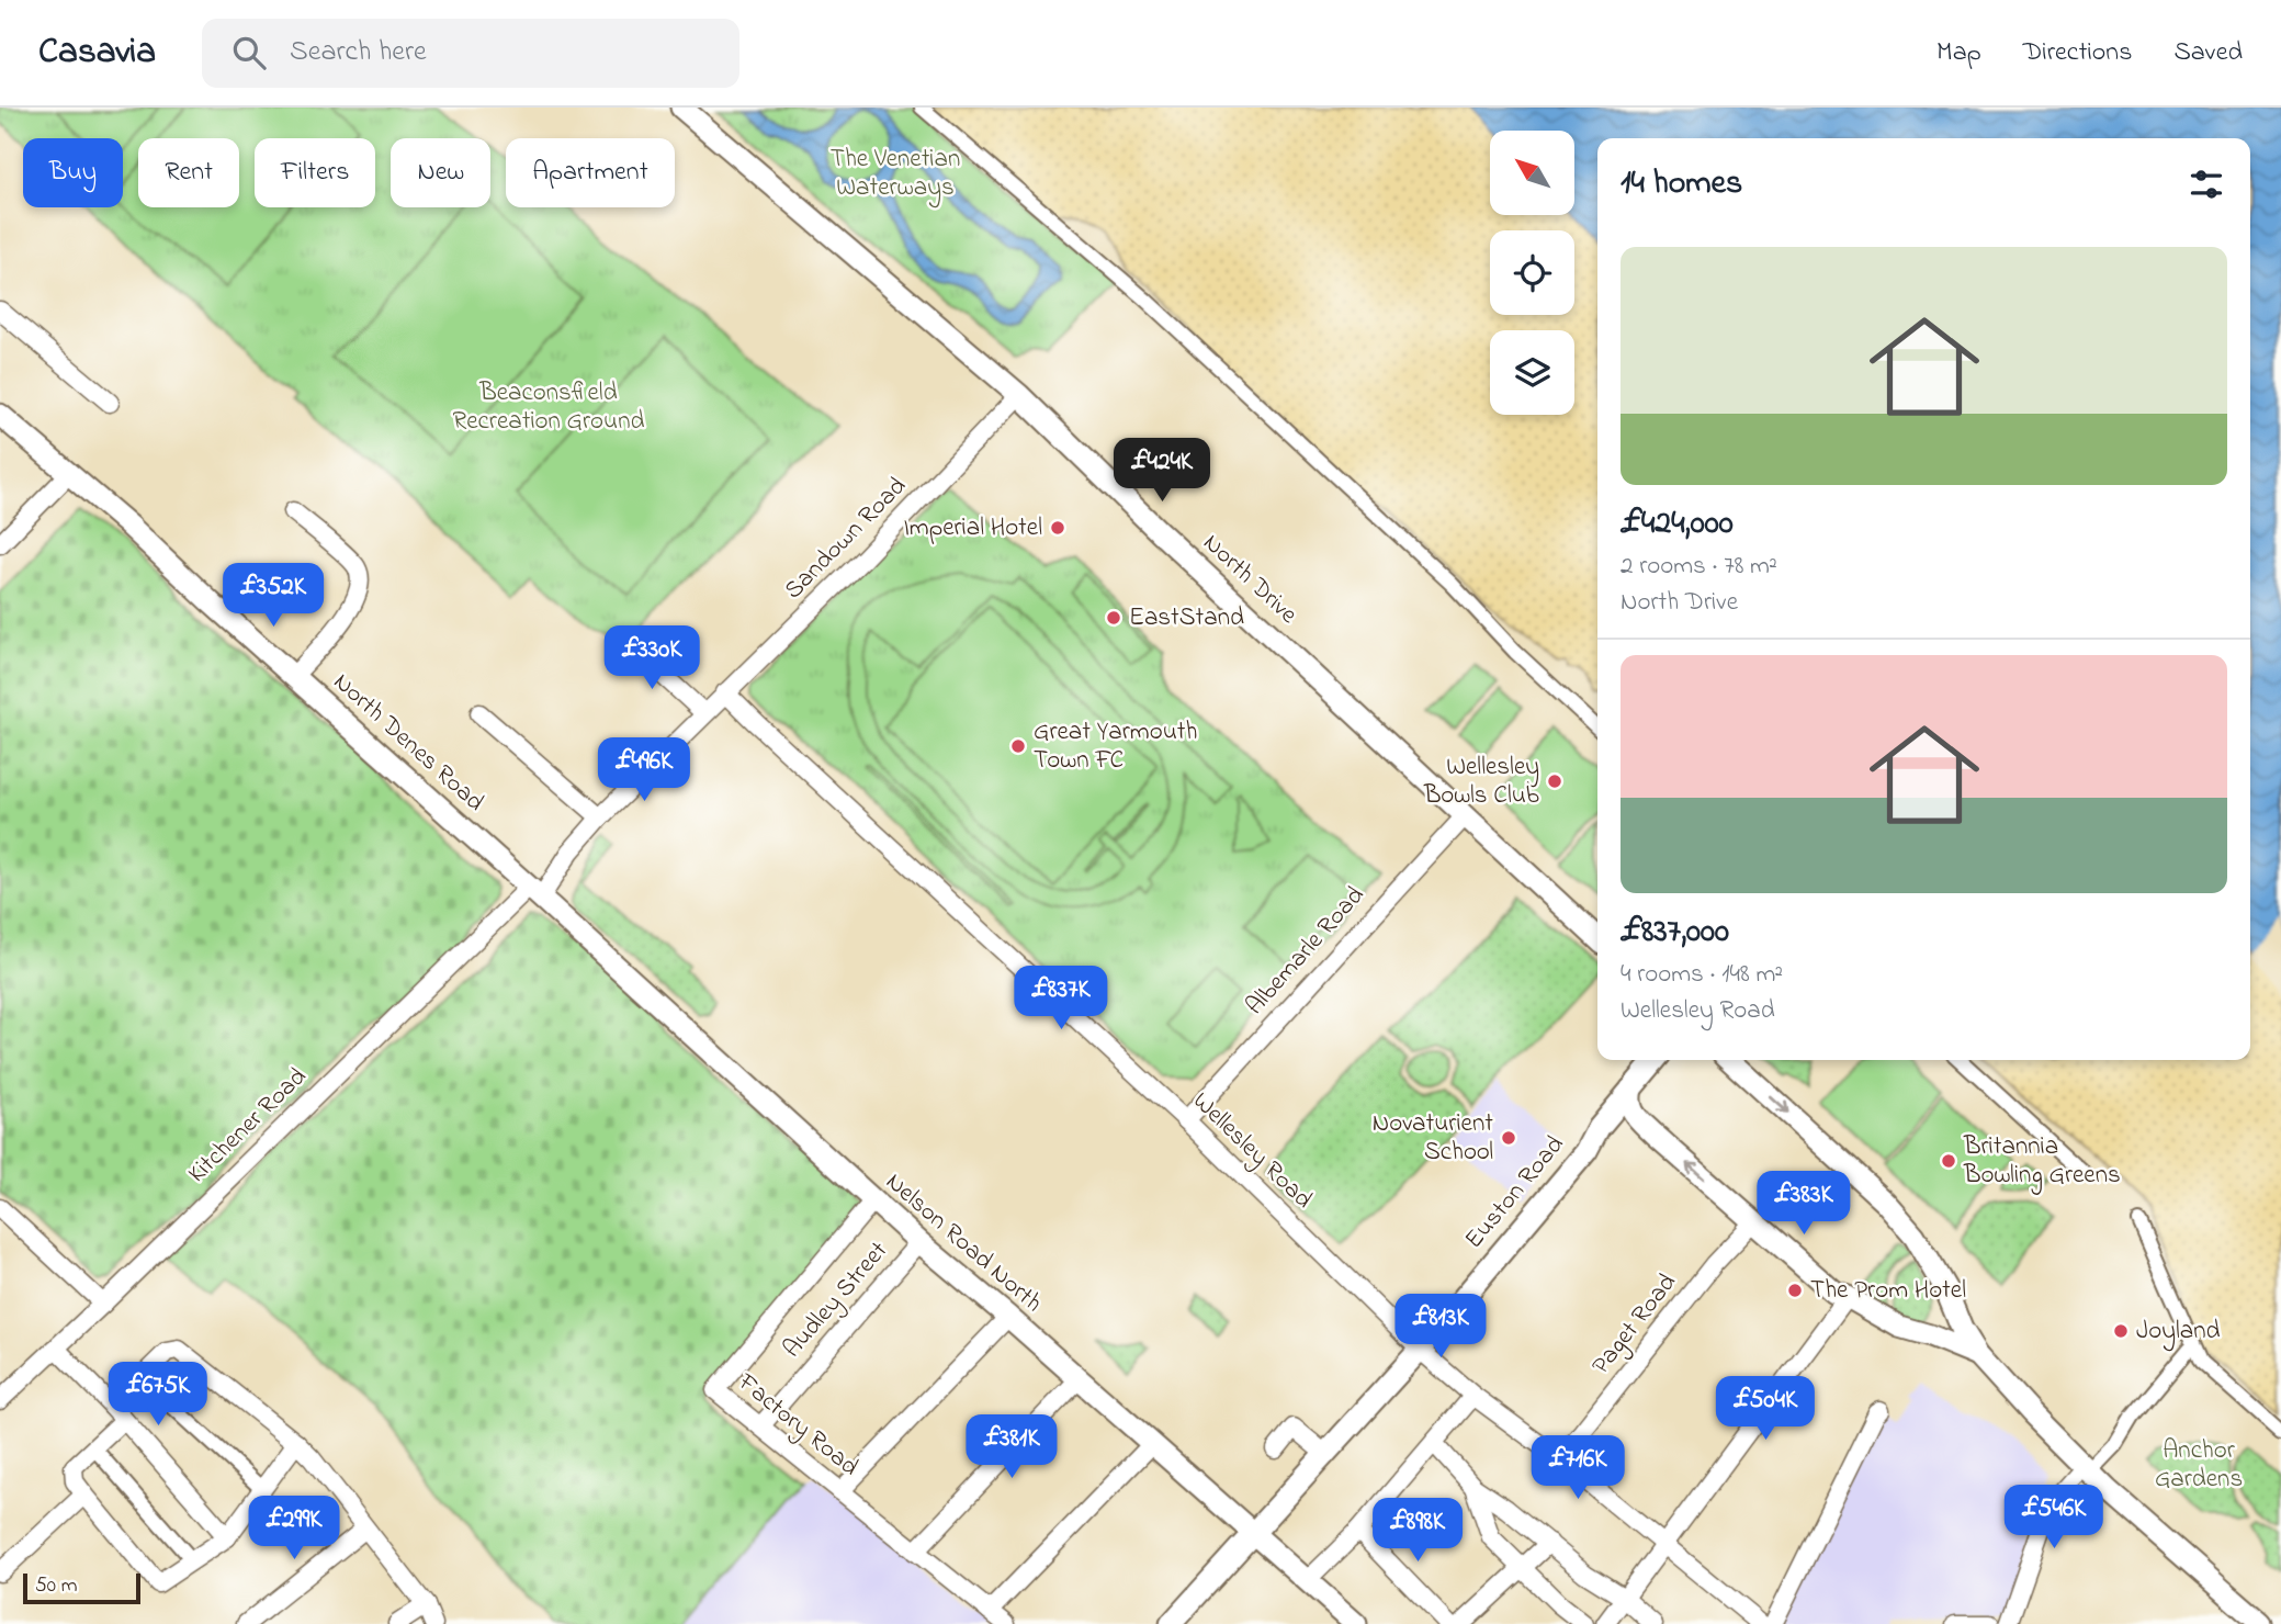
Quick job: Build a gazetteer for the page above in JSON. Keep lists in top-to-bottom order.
{
  "streets": {
    "street": [
      "Sandown Road",
      "North Drive",
      "North Denes Road",
      "Albemarle Road",
      "Kitchener Road",
      "Wellesley Road",
      "Euston Road",
      "Nelson Road North",
      "Audley Street",
      "Paget Road",
      "Factory Road"
    ]
  },
  "crossings": [
    ["Sandown Road", "North Drive"],
    ["Sandown Road", "North Denes Road"],
    ["Sandown Road", "Kitchener Road"],
    ["Sandown Road", "Wellesley Road"],
    ["Sandown Road", "Nelson Road North"],
    ["North Drive", "Albemarle Road"],
    ["North Denes Road", "Kitchener Road"],
    ["North Denes Road", "Nelson Road North"],
    ["Albemarle Road", "Wellesley Road"],
    ["Kitchener Road", "Nelson Road North"],
    ["Wellesley Road", "Euston Road"],
    ["Wellesley Road", "Paget Road"],
    ["Euston Road", "Nelson Road North"],
    ["Nelson Road North", "Audley Street"],
    ["Nelson Road North", "Factory Road"],
    ["Audley Street", "Factory Road"]
  ],
  "parks": ["The Venetian Waterways", "Beaconsfield Recreation Ground", "Anchor Gardens"],
  "places": [
    "Imperial Hotel",
    "EastStand",
    "Great Yarmouth Town FC",
    "Wellesley Bowls Club",
    "Novaturient School",
    "Britannia Bowling Greens",
    "The Prom Hotel",
    "Joyland"
  ],
  "scale_bar": "50 m",
  "north": "top left",
  "page": {
    "header": "Casavia",
    "search": "Search here",
    "nav": ["Map", "Directions", "Saved"],
    "chip": [
      "Buy",
      "Rent",
      "Filters",
      "New",
      "Apartment"
    ],
    "heading": "14 homes",
    "list": [
      {
        "name": "£424,000",
        "note": "2 rooms · 78 m² · North Drive"
      },
      {
        "name": "£837,000",
        "note": "4 rooms · 148 m² · Wellesley Road"
      }
    ],
    "price": [
      "£424K",
      "£352K",
      "£330K",
      "£496K",
      "£837K",
      "£383K",
      "£813K",
      "£675K",
      "£504K",
      "£381K",
      "£716K",
      "£546K",
      "£299K",
      "£898K"
    ],
    "scale": "50 m"
  }
}
